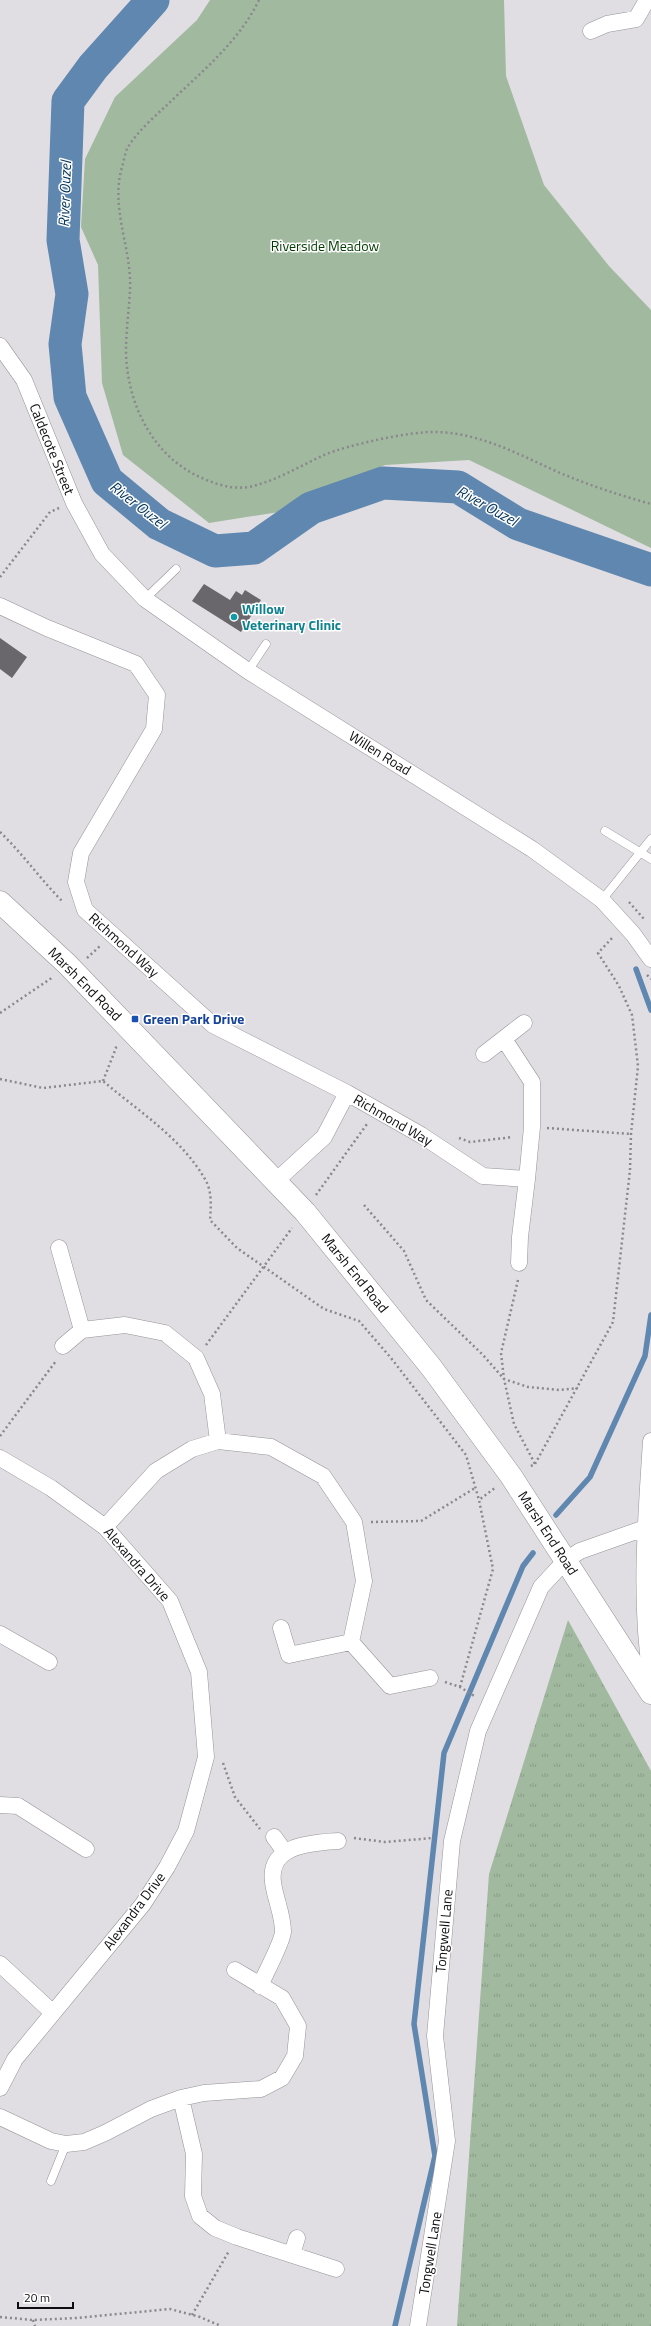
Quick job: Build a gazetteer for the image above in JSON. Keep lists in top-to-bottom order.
{
  "streets": {
    "street": [
      "Caldecote Street",
      "Willen Road",
      "Richmond Way",
      "Marsh End Road",
      "Alexandra Drive",
      "Tongwell Lane"
    ]
  },
  "crossings": [
    ["Caldecote Street", "Willen Road"],
    ["Marsh End Road", "Tongwell Lane"]
  ],
  "water": ["River Ouzel"],
  "parks": ["Riverside Meadow"],
  "places": {
    "other": ["Willow Veterinary Clinic"],
    "transit": ["Green Park Drive"]
  },
  "scale_bar": "20 m"
}
